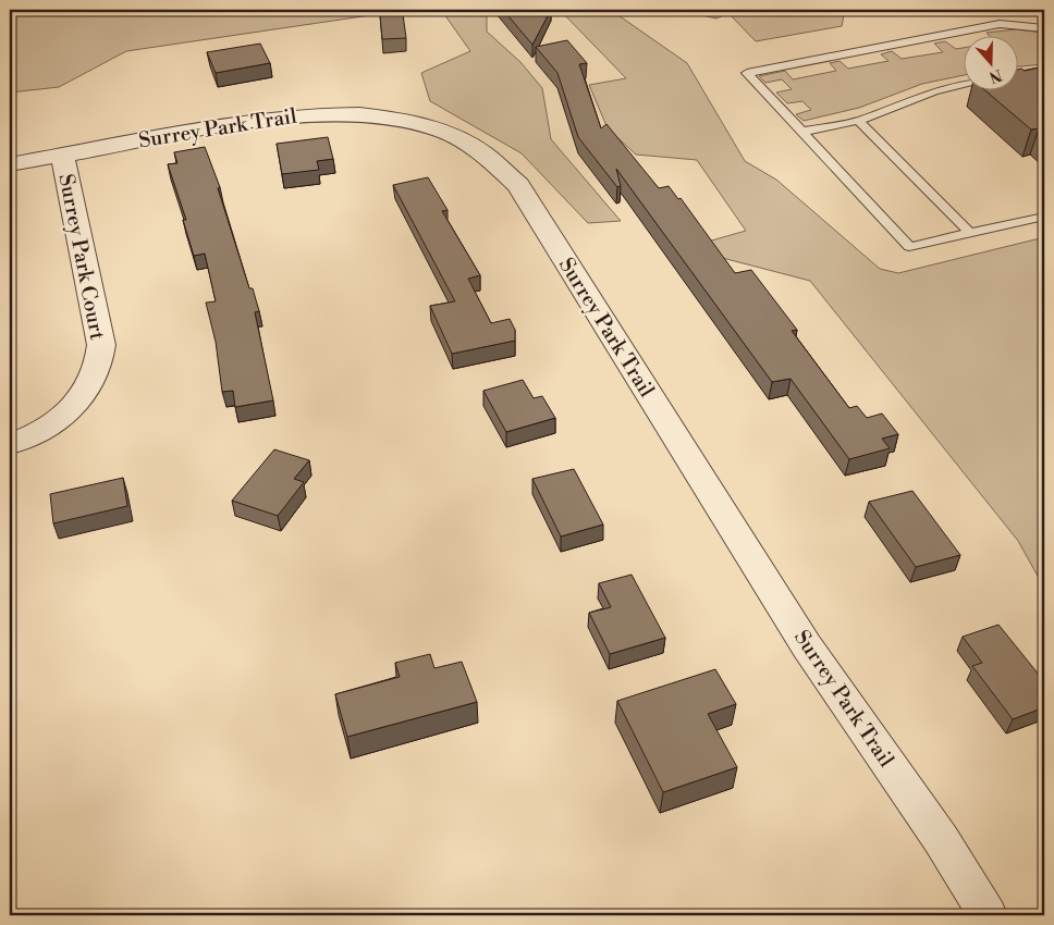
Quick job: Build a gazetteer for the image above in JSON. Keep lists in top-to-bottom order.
{
  "streets": {
    "street": ["Surrey Park Trail", "Surrey Park Court"]
  },
  "crossings": [
    ["Surrey Park Trail", "Surrey Park Court"]
  ],
  "north": "bottom"
}
